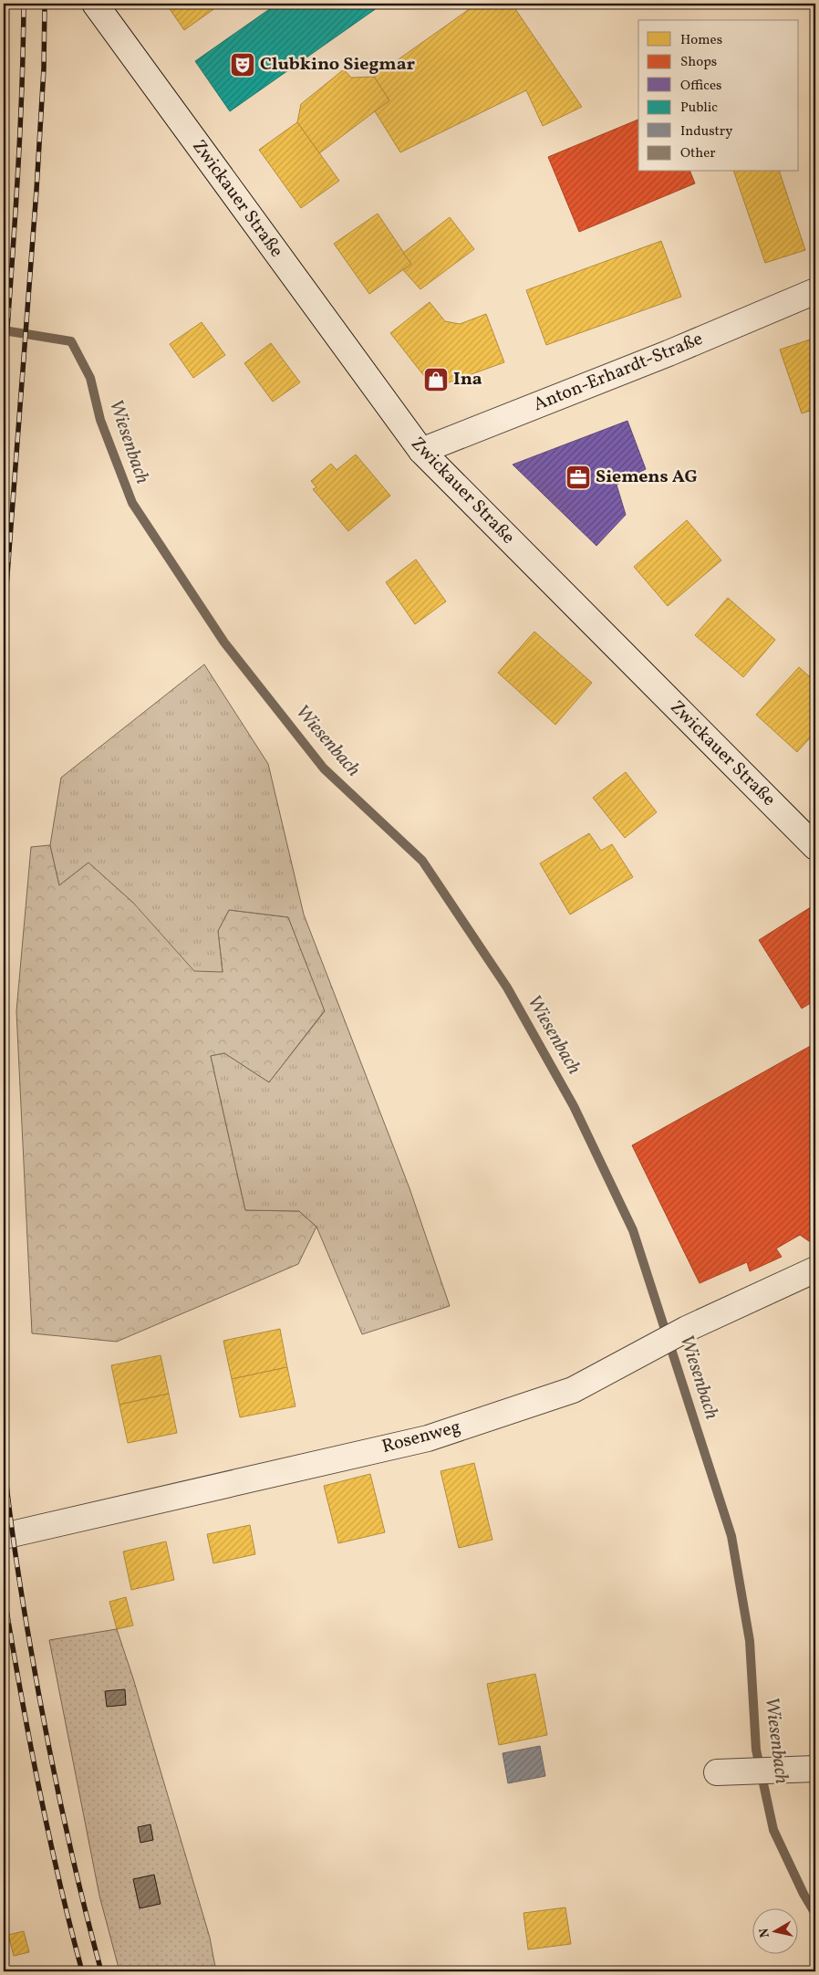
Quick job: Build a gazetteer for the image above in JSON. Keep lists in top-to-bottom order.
{
  "streets": {
    "street": ["Zwickauer Straße", "Anton-Erhardt-Straße", "Rosenweg"]
  },
  "crossings": [
    ["Zwickauer Straße", "Anton-Erhardt-Straße"]
  ],
  "water": ["Wiesenbach"],
  "places": {
    "theatre": ["Clubkino Siegmar"],
    "shop": ["Ina"],
    "office": ["Siemens AG"]
  },
  "legend": [
    "Homes",
    "Shops",
    "Offices",
    "Public",
    "Industry",
    "Other"
  ],
  "north": "left"
}
